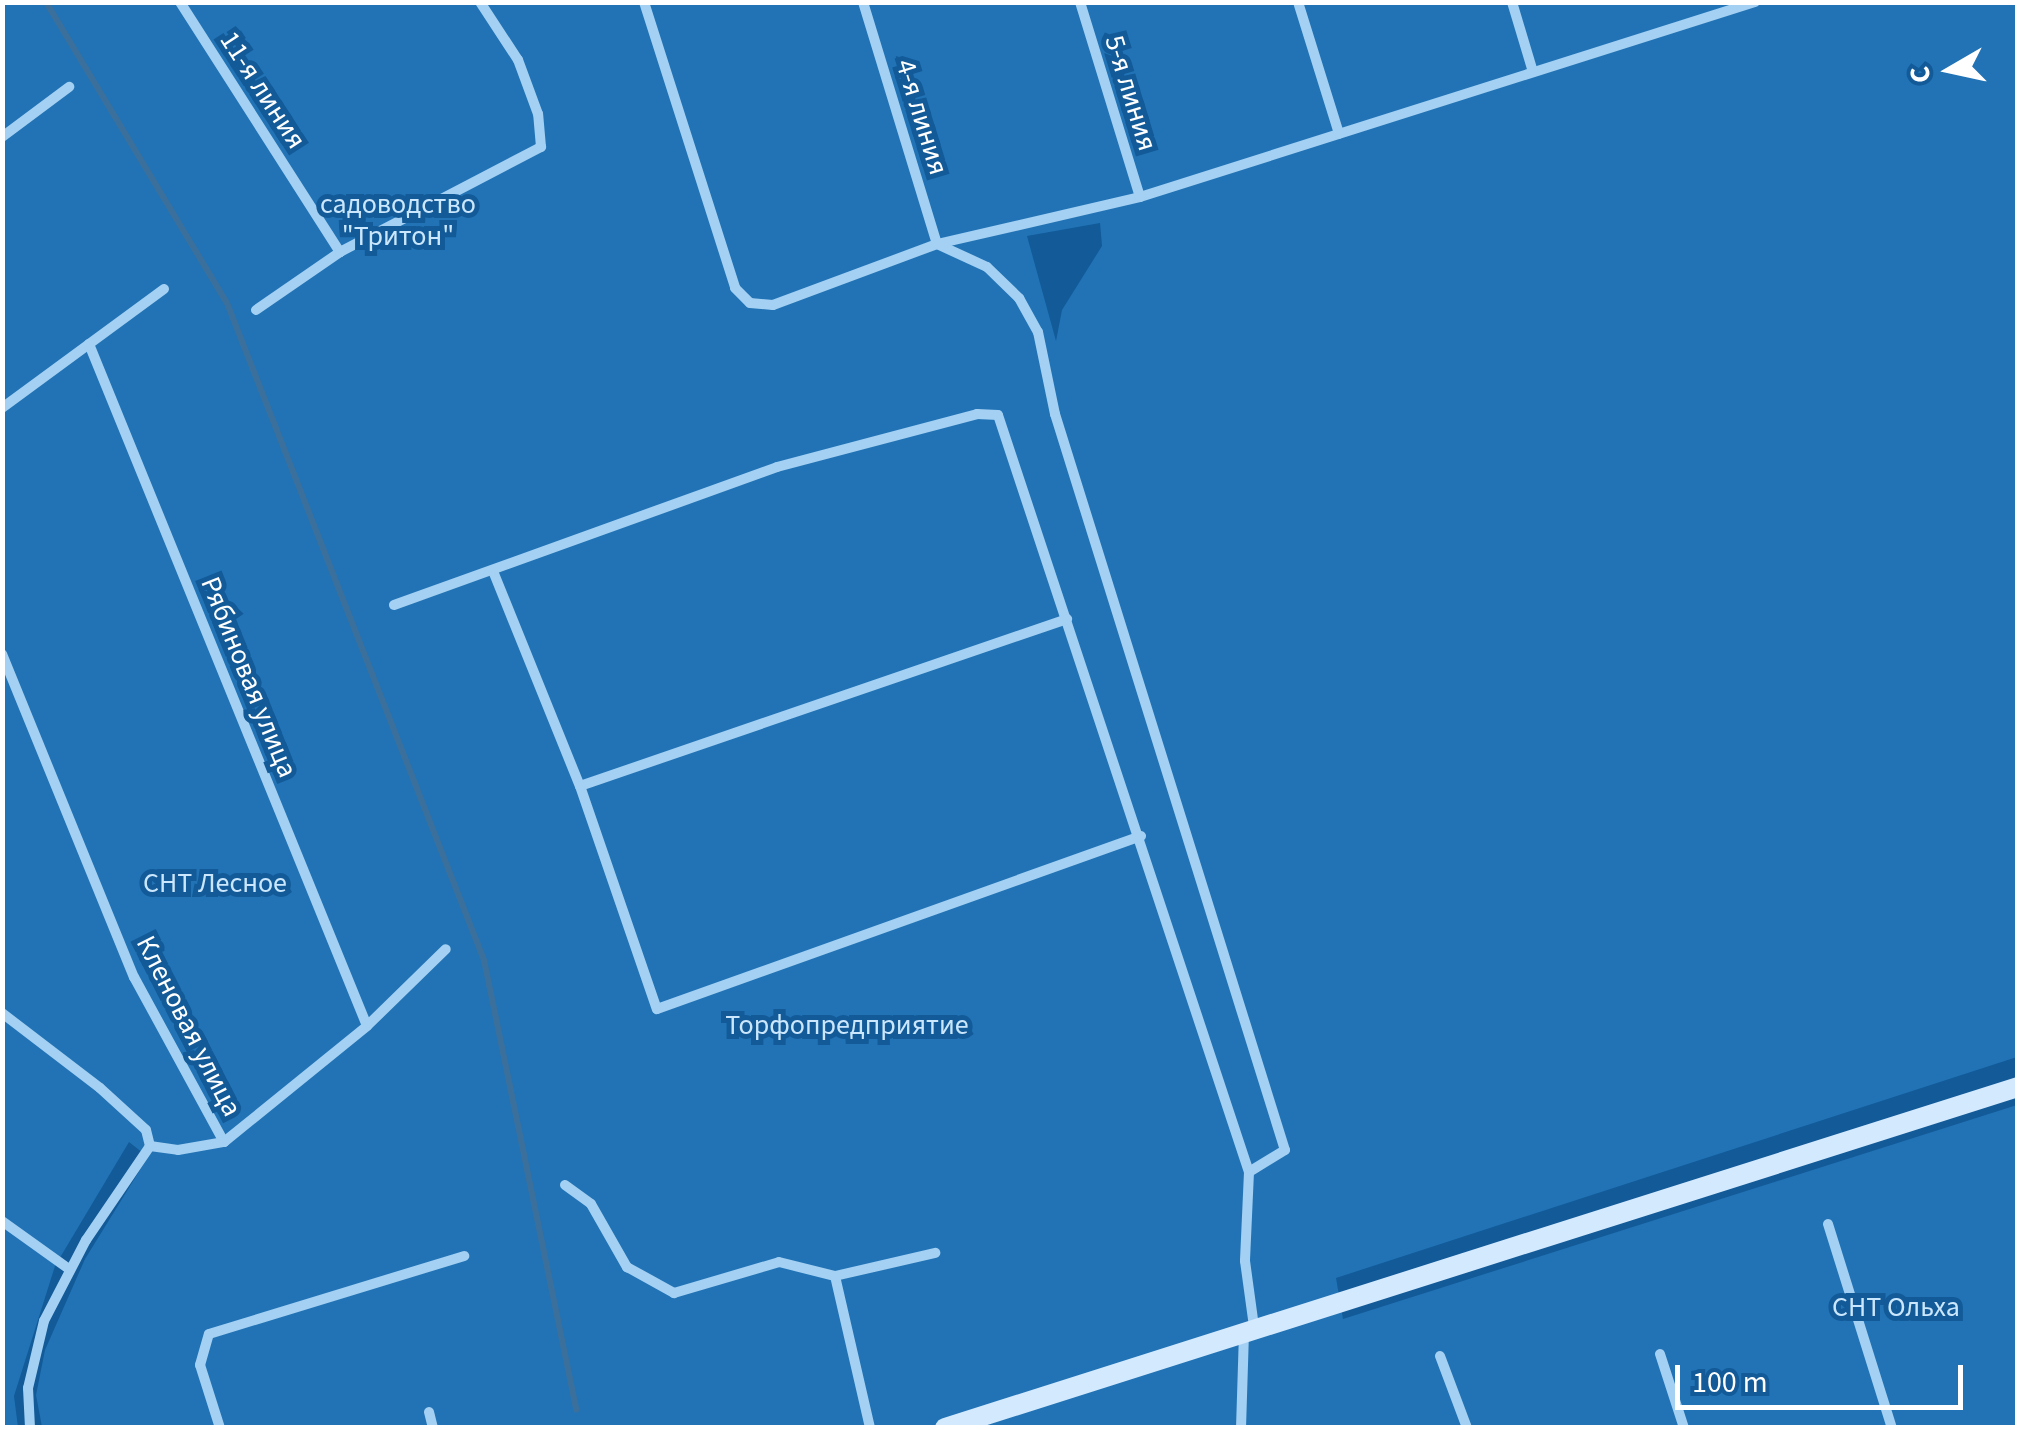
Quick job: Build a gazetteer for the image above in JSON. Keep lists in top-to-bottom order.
{
  "streets": {
    "street": [
      "11-я линия",
      "5-я линия",
      "4-я линия",
      "Рябиновая улица",
      "Кленовая улица"
    ]
  },
  "parks": [
    "садоводство \"Тритон\"",
    "СНТ Лесное",
    "Торфопредприятие",
    "СНТ Ольха"
  ],
  "scale_bar": "100 m",
  "north": "left"
}
